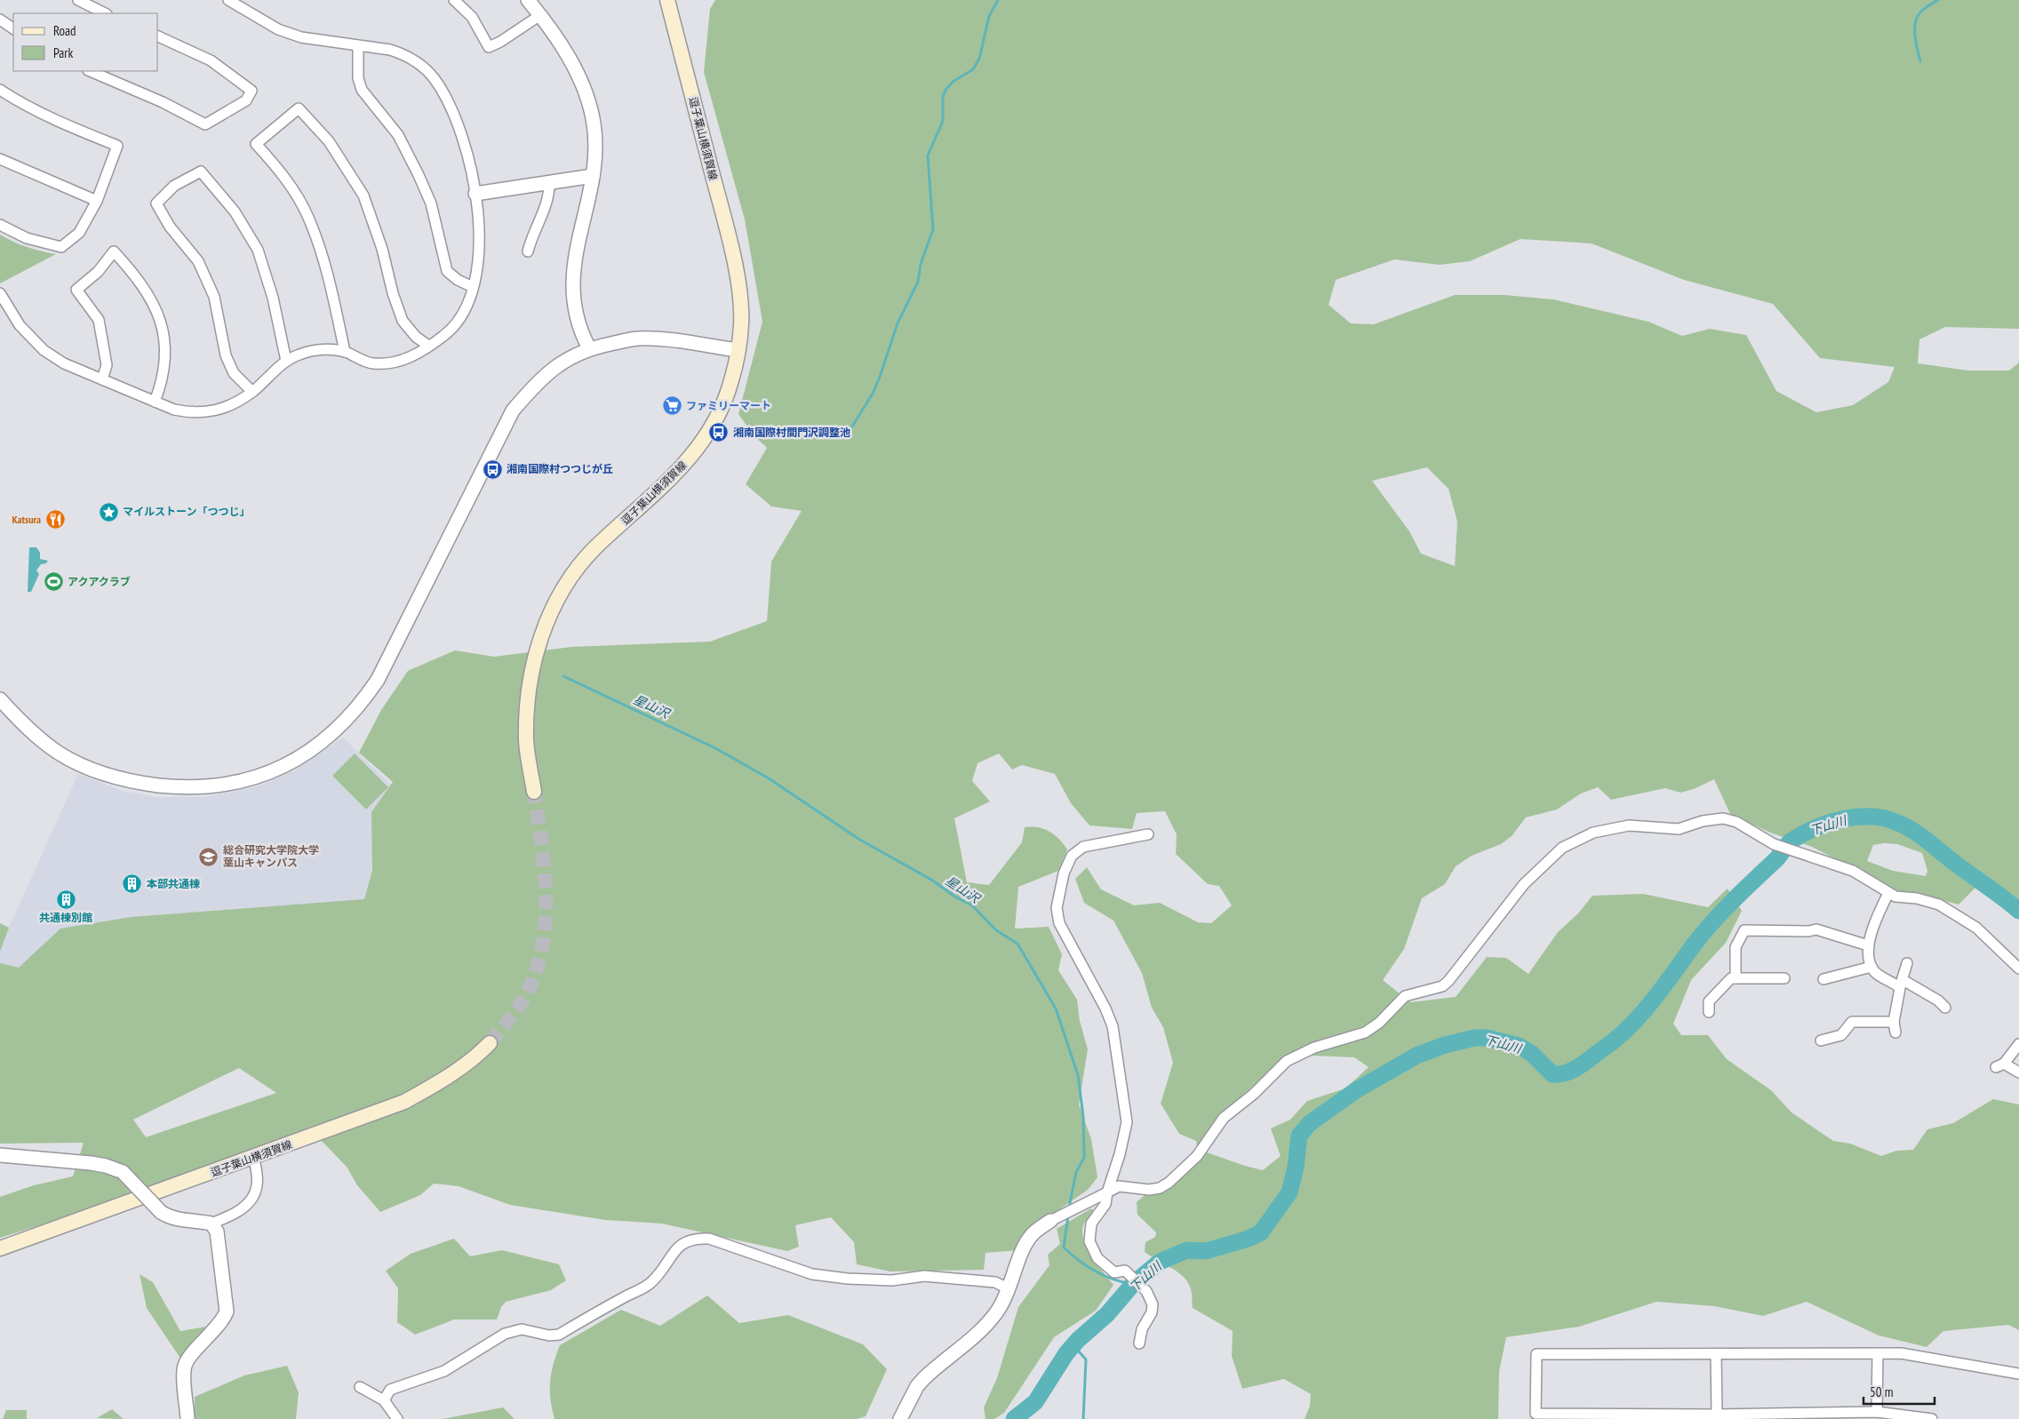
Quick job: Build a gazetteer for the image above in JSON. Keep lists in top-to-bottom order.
{
  "streets": {
    "main road": ["逗子葉山横須賀線"]
  },
  "water": ["星山沢", "下山川"],
  "places": {
    "supermarket": ["ファミリーマート"],
    "bus stop": ["湘南国際村間門沢調整池", "湘南国際村つつじが丘"],
    "place": ["マイルストーン「つつじ」"],
    "restaurant": ["Katsura"],
    "sports": ["アクアクラブ"],
    "school or university": ["総合研究大学院大学 葉山キャンパス"],
    "building": ["本部共通棟", "共通棟別館"]
  },
  "legend": ["Road", "Park"],
  "scale_bar": "50 m"
}
